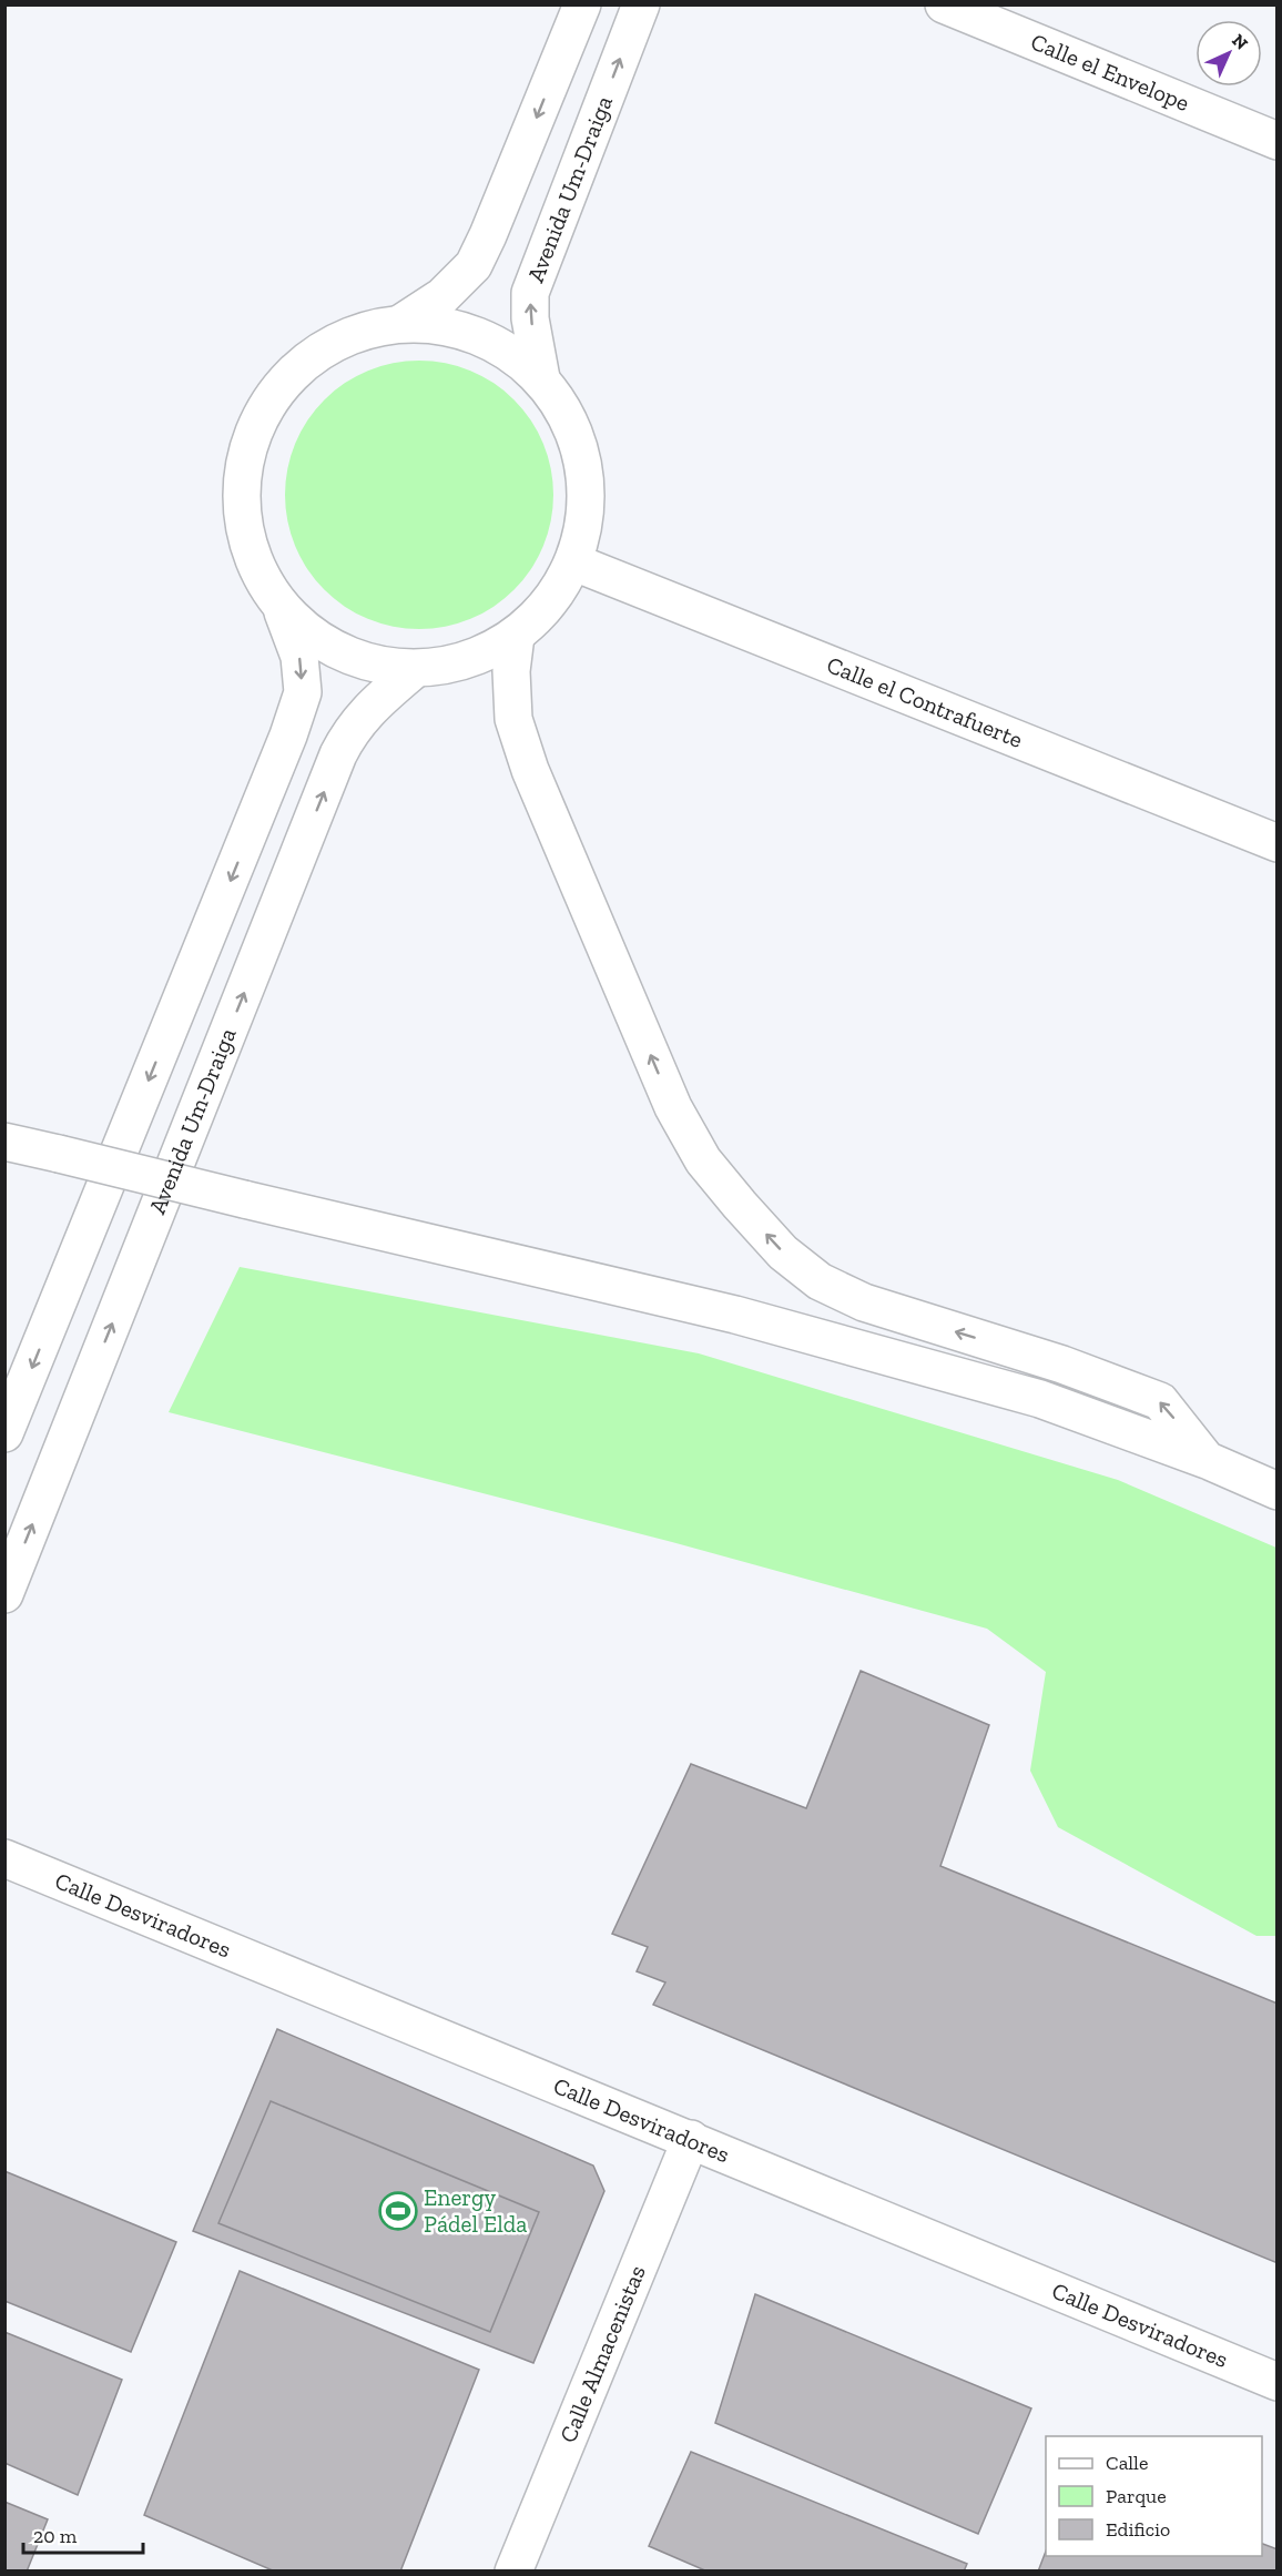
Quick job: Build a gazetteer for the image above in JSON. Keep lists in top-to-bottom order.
{
  "streets": {
    "street": [
      "Calle el Envelope",
      "Avenida Um-Draiga",
      "Calle el Contrafuerte",
      "Calle Desviradores",
      "Calle Almacenistas"
    ]
  },
  "crossings": [
    ["Calle Desviradores", "Calle Almacenistas"]
  ],
  "places": {
    "sports": ["Energy Pádel Elda"]
  },
  "legend": ["Calle", "Parque", "Edificio"],
  "scale_bar": "20 m",
  "north": "top right"
}
